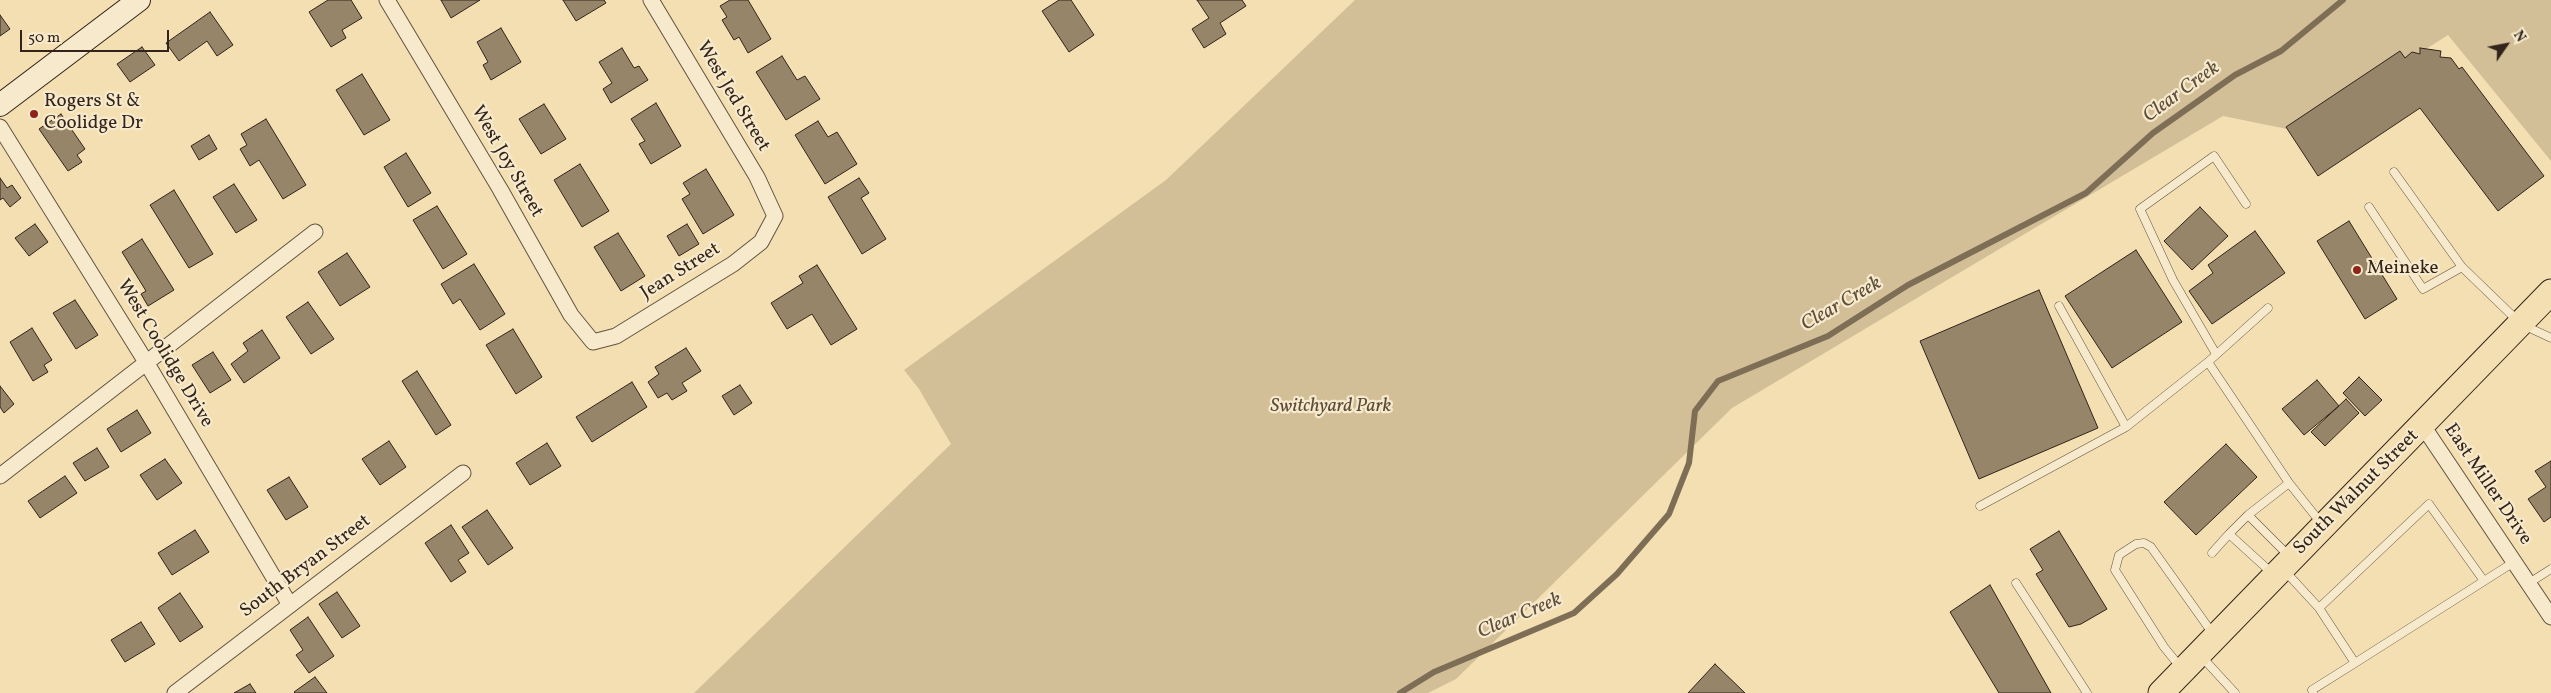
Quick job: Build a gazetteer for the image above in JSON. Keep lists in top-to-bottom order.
{
  "streets": {
    "main road": ["South Walnut Street"],
    "street": [
      "West Jed Street",
      "West Joy Street",
      "Jean Street",
      "West Coolidge Drive",
      "East Miller Drive",
      "South Bryan Street"
    ]
  },
  "crossings": [
    ["West Jed Street", "Jean Street"],
    ["West Joy Street", "Jean Street"],
    ["West Coolidge Drive", "South Bryan Street"],
    ["East Miller Drive", "South Walnut Street"]
  ],
  "water": ["Clear Creek"],
  "parks": ["Switchyard Park"],
  "places": ["Rogers St & Coolidge Dr", "Meineke"],
  "scale_bar": "50 m",
  "north": "top right"
}
